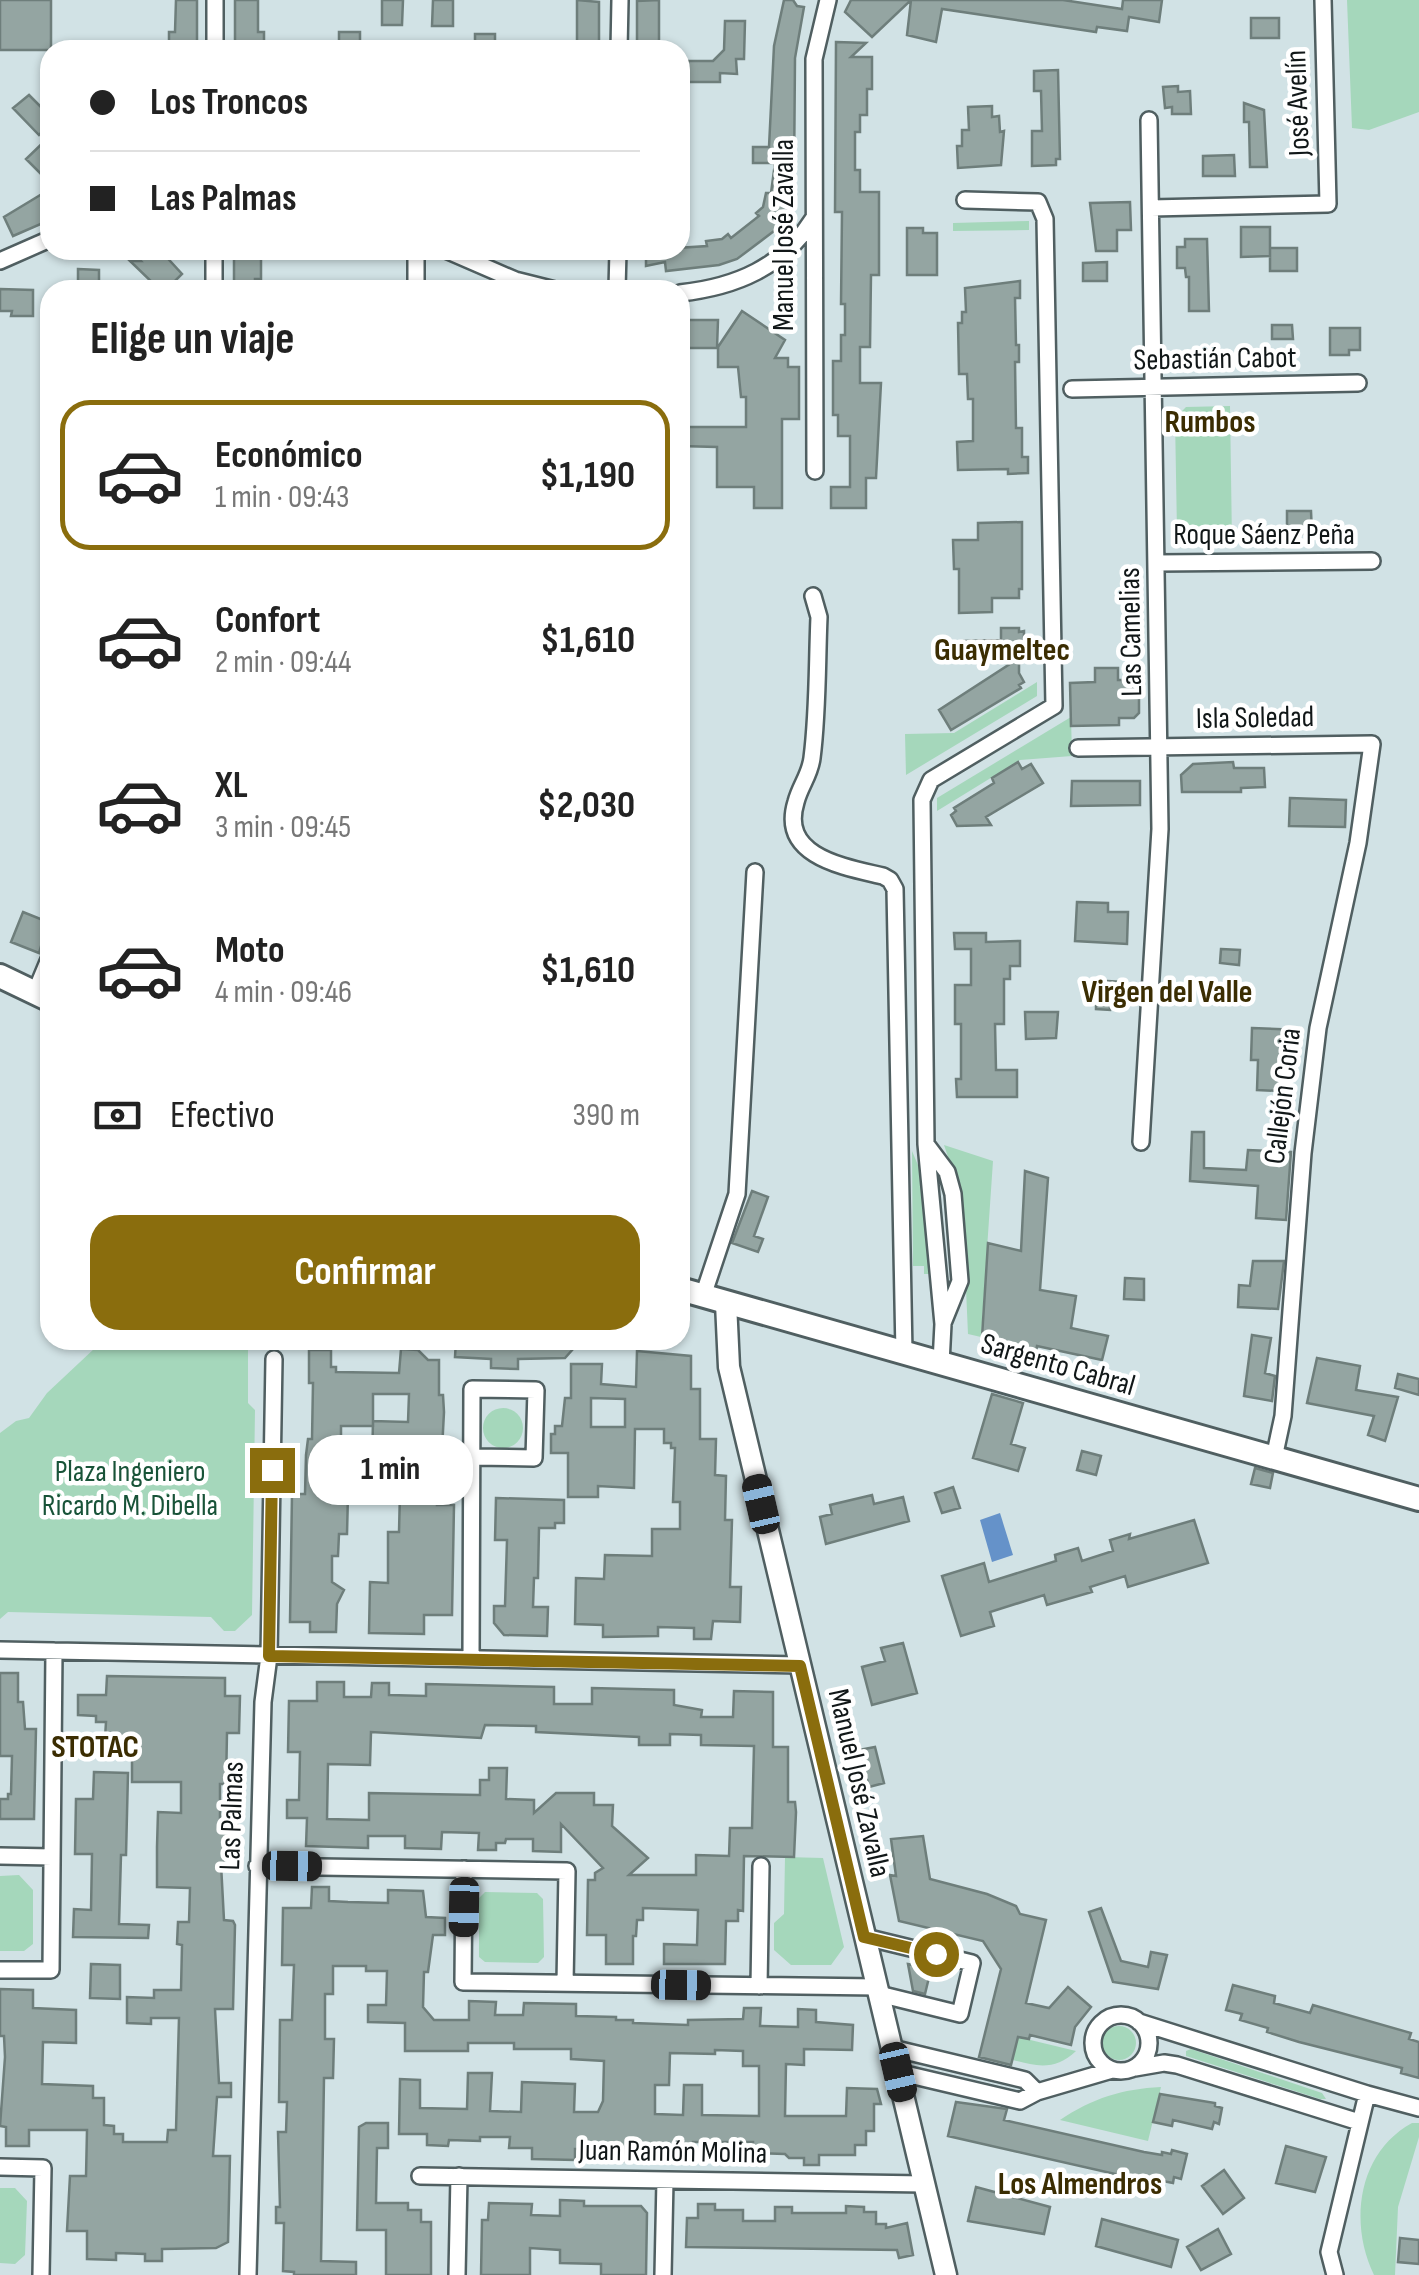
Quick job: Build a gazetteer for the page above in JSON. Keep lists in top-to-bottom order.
{
  "streets": {
    "main road": ["Sargento Cabral"],
    "street": [
      "José Avelín",
      "Manuel José Zavalla",
      "Sebastián Cabot",
      "Roque Sáenz Peña",
      "Las Camelias",
      "Isla Soledad",
      "Callejón Coria",
      "Las Palmas",
      "Juan Ramón Molina"
    ]
  },
  "crossings": [
    ["José Avelín", "Las Camelias"],
    ["Manuel José Zavalla", "Sargento Cabral"],
    ["Manuel José Zavalla", "Juan Ramón Molina"],
    ["Sebastián Cabot", "Las Camelias"],
    ["Roque Sáenz Peña", "Las Camelias"],
    ["Las Camelias", "Isla Soledad"],
    ["Isla Soledad", "Callejón Coria"],
    ["Callejón Coria", "Sargento Cabral"]
  ],
  "districts": [
    "Rumbos",
    "Guaymeltec",
    "Virgen del Valle",
    "STOTAC",
    "Los Almendros"
  ],
  "parks": ["Plaza Ingeniero Ricardo M. Dibella"],
  "page": {
    "banner": ["Los Troncos", "Las Palmas"],
    "heading": "Elige un viaje",
    "list": [
      {
        "name": "Económico",
        "note": "1 min · 09:43",
        "value": "$1,190"
      },
      {
        "name": "Confort",
        "note": "2 min · 09:44",
        "value": "$1,610"
      },
      {
        "name": "XL",
        "note": "3 min · 09:45",
        "value": "$2,030"
      },
      {
        "name": "Moto",
        "note": "4 min · 09:46",
        "value": "$1,610"
      }
    ],
    "pay": ["Efectivo", "390 m"],
    "buttons": "Confirmar",
    "bubble": "1 min"
  }
}
